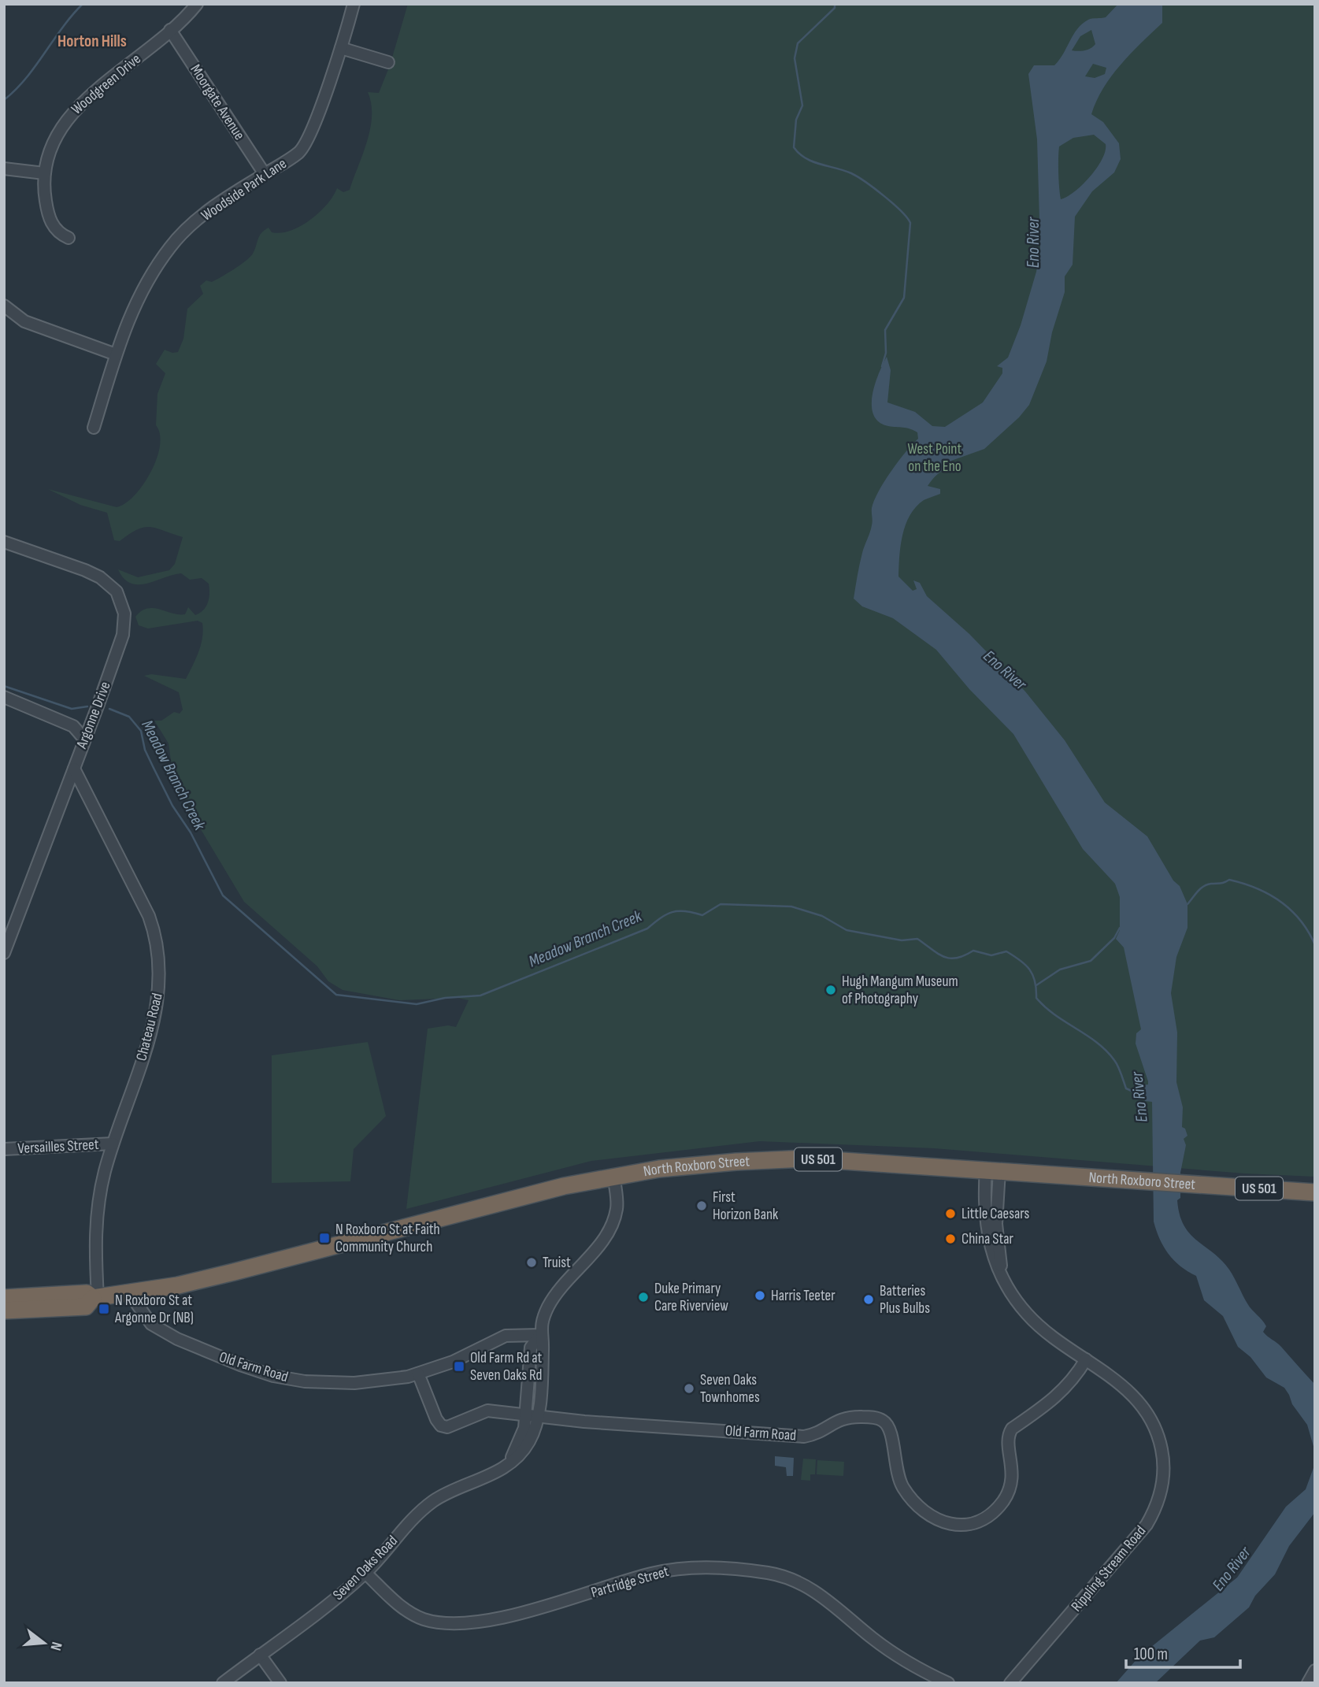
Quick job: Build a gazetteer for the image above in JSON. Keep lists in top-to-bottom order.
{
  "streets": {
    "highway": ["US 501", "North Roxboro Street"],
    "street": [
      "Woodgreen Drive",
      "Moorgate Avenue",
      "Woodside Park Lane",
      "Argonne Drive",
      "Chateau Road",
      "Versailles Street",
      "Old Farm Road",
      "Seven Oaks Road",
      "Rippling Stream Road",
      "Partridge Street"
    ]
  },
  "crossings": [
    ["Woodgreen Drive", "Moorgate Avenue"],
    ["Moorgate Avenue", "Woodside Park Lane"],
    ["Argonne Drive", "Chateau Road"],
    ["Chateau Road", "Versailles Street"],
    ["Chateau Road", "North Roxboro Street"],
    ["North Roxboro Street", "Old Farm Road"],
    ["North Roxboro Street", "Rippling Stream Road"],
    ["Old Farm Road", "Seven Oaks Road"],
    ["Old Farm Road", "Rippling Stream Road"],
    ["Seven Oaks Road", "Partridge Street"]
  ],
  "districts": ["Horton Hills"],
  "water": ["Eno River", "Meadow Branch Creek"],
  "parks": ["West Point on the Eno"],
  "places": {
    "other": [
      "Hugh Mangum Museum of Photography",
      "First Horizon Bank",
      "Little Caesars",
      "China Star",
      "Truist",
      "Harris Teeter",
      "Duke Primary Care Riverview",
      "Batteries Plus Bulbs",
      "Seven Oaks Townhomes"
    ],
    "transit": ["N Roxboro St at Faith Community Church", "N Roxboro St at Argonne Dr (NB)", "Old Farm Rd at Seven Oaks Rd"]
  },
  "scale_bar": "100 m",
  "north": "right"
}
